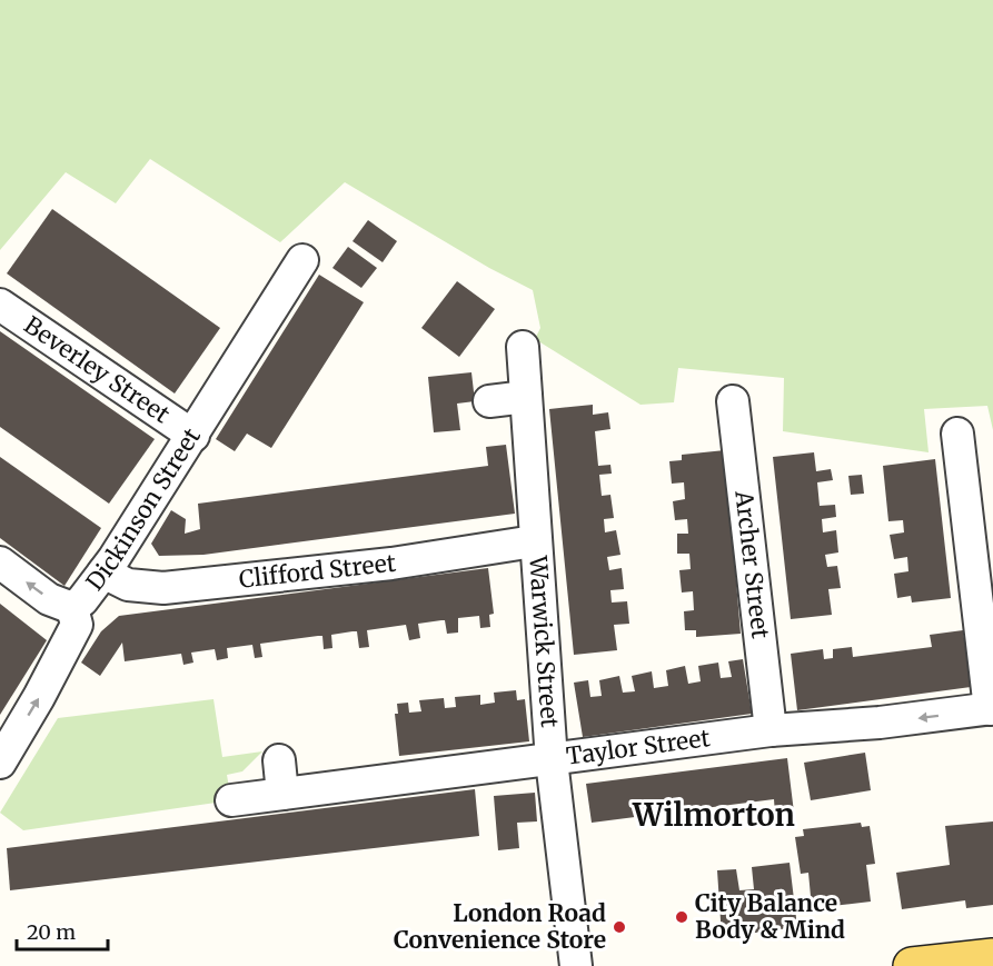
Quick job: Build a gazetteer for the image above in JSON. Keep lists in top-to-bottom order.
{
  "streets": {
    "street": [
      "Beverley Street",
      "Dickinson Street",
      "Archer Street",
      "Clifford Street",
      "Warwick Street",
      "Taylor Street"
    ]
  },
  "crossings": [
    ["Beverley Street", "Dickinson Street"],
    ["Dickinson Street", "Clifford Street"],
    ["Archer Street", "Taylor Street"],
    ["Clifford Street", "Warwick Street"],
    ["Warwick Street", "Taylor Street"]
  ],
  "districts": ["Wilmorton"],
  "places": ["City Balance Body & Mind", "London Road Convenience Store"],
  "scale_bar": "20 m"
}
